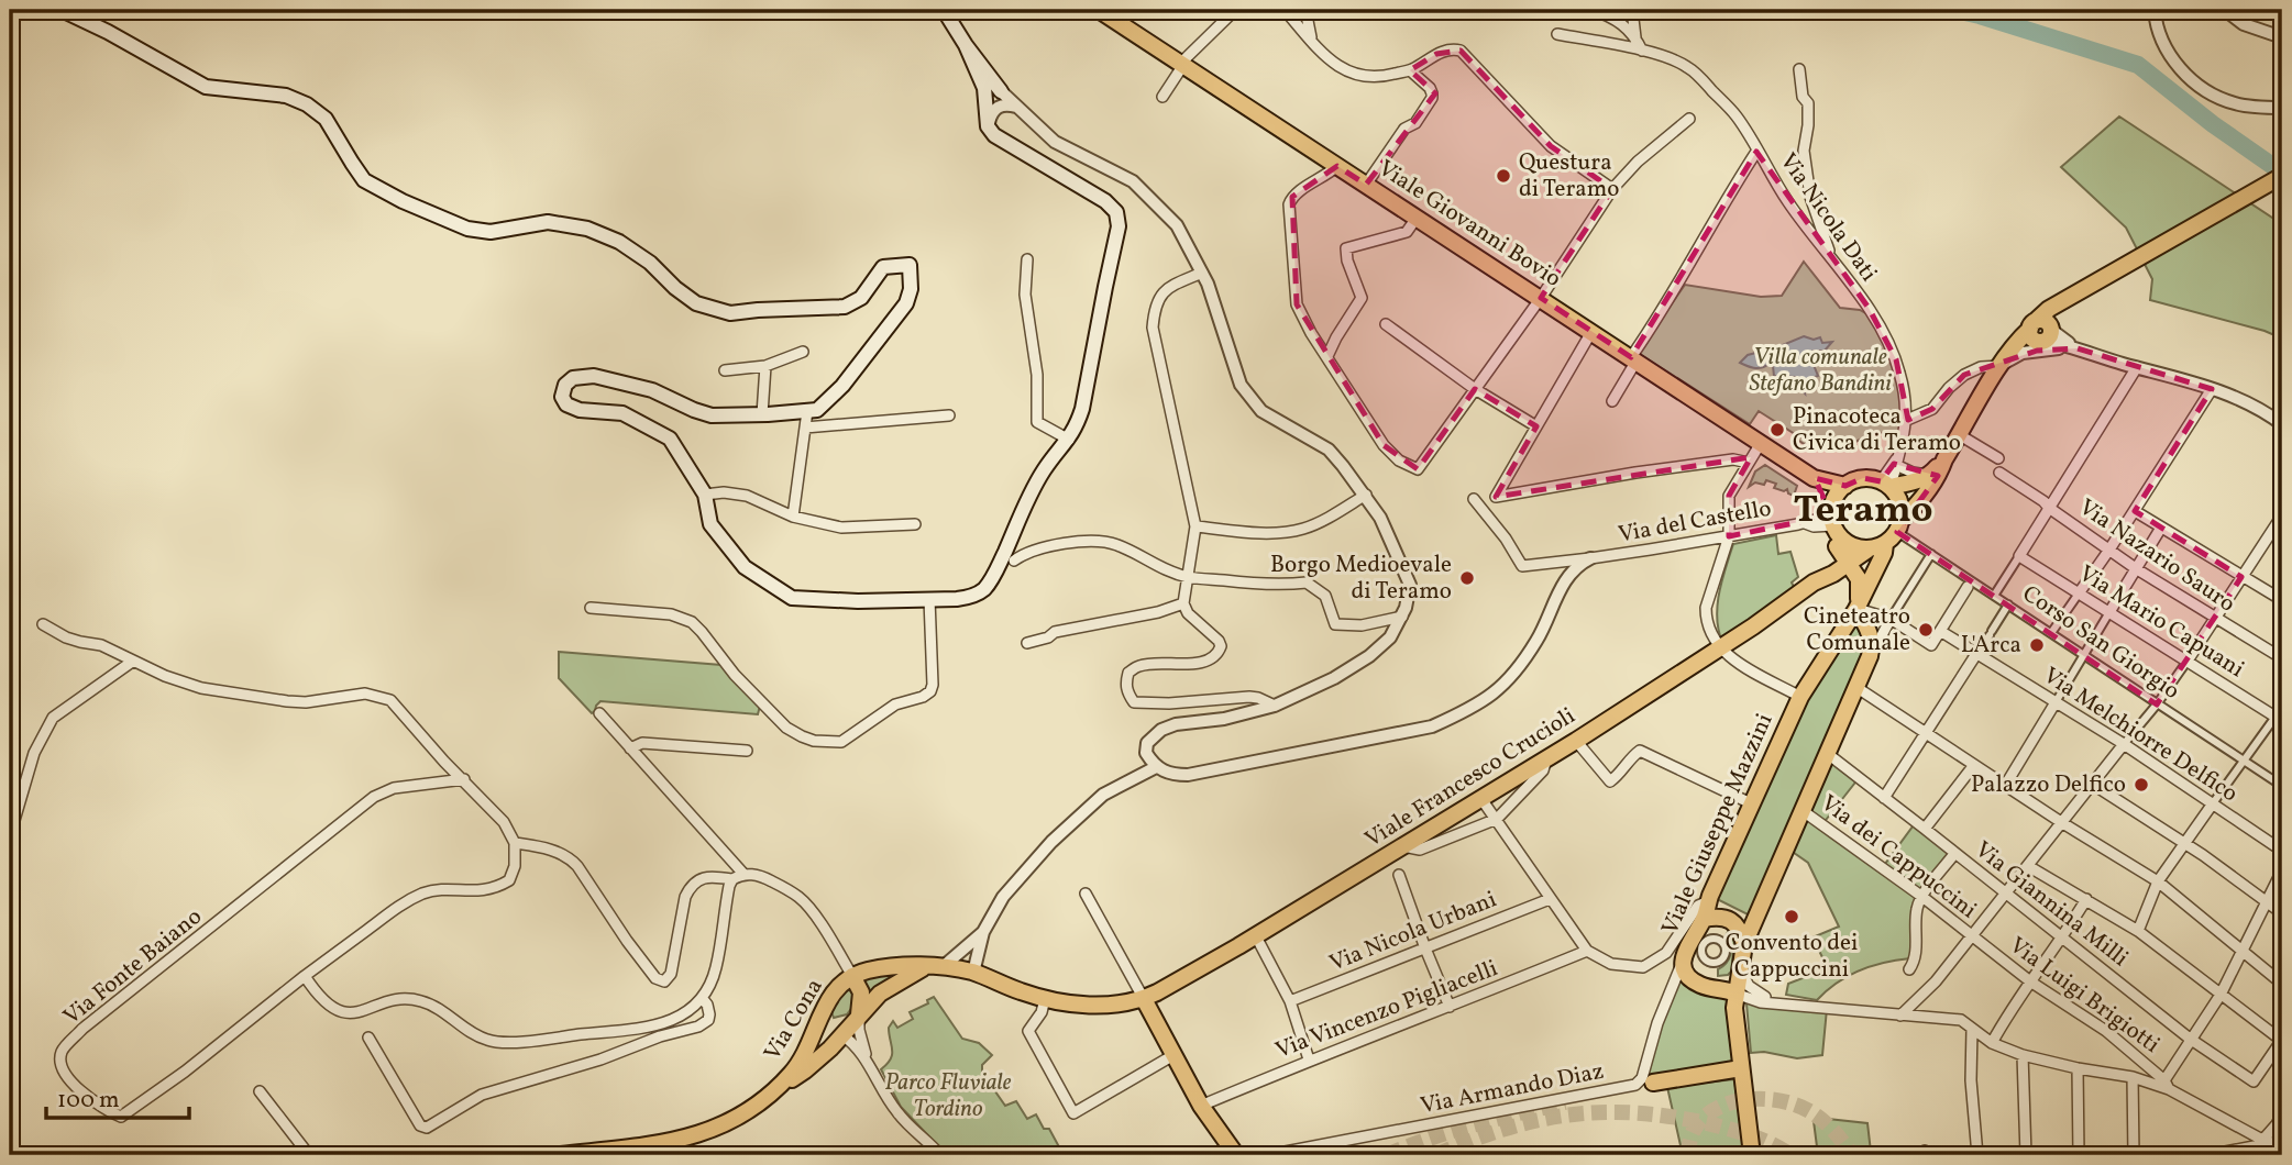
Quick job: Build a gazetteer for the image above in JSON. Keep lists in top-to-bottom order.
{
  "streets": {
    "main road": [
      "Viale Giovanni Bovio",
      "Viale Francesco Crucioli",
      "Viale Giuseppe Mazzini",
      "Via Cona"
    ],
    "street": [
      "Via Nicola Dati",
      "Via del Castello",
      "Via Nazario Sauro",
      "Via Mario Capuani",
      "Corso San Giorgio",
      "Via Melchiorre Delfico",
      "Via dei Cappuccini",
      "Via Giannina Milli",
      "Via Nicola Urbani",
      "Via Fonte Baiano",
      "Via Luigi Brigiotti",
      "Via Vincenzo Pigliacelli",
      "Via Armando Diaz"
    ]
  },
  "crossings": [
    ["Via Nicola Dati", "Via del Castello"],
    ["Via Nicola Dati", "Corso San Giorgio"],
    ["Via Nicola Dati", "Viale Francesco Crucioli"],
    ["Via Nicola Dati", "Viale Giuseppe Mazzini"],
    ["Via del Castello", "Corso San Giorgio"],
    ["Via del Castello", "Viale Francesco Crucioli"],
    ["Via del Castello", "Viale Giuseppe Mazzini"],
    ["Corso San Giorgio", "Viale Francesco Crucioli"],
    ["Corso San Giorgio", "Viale Giuseppe Mazzini"],
    ["Viale Francesco Crucioli", "Viale Giuseppe Mazzini"],
    ["Viale Francesco Crucioli", "Via Cona"],
    ["Viale Giuseppe Mazzini", "Via Armando Diaz"],
    ["Via dei Cappuccini", "Via Luigi Brigiotti"]
  ],
  "districts": ["Teramo"],
  "parks": ["Villa comunale Stefano Bandini", "Parco Fluviale Tordino"],
  "places": [
    "Questura di Teramo",
    "Pinacoteca Civica di Teramo",
    "Borgo Medioevale di Teramo",
    "Cineteatro Comunale",
    "L'Arca",
    "Palazzo Delfico",
    "Convento dei Cappuccini"
  ],
  "scale_bar": "100 m"
}
